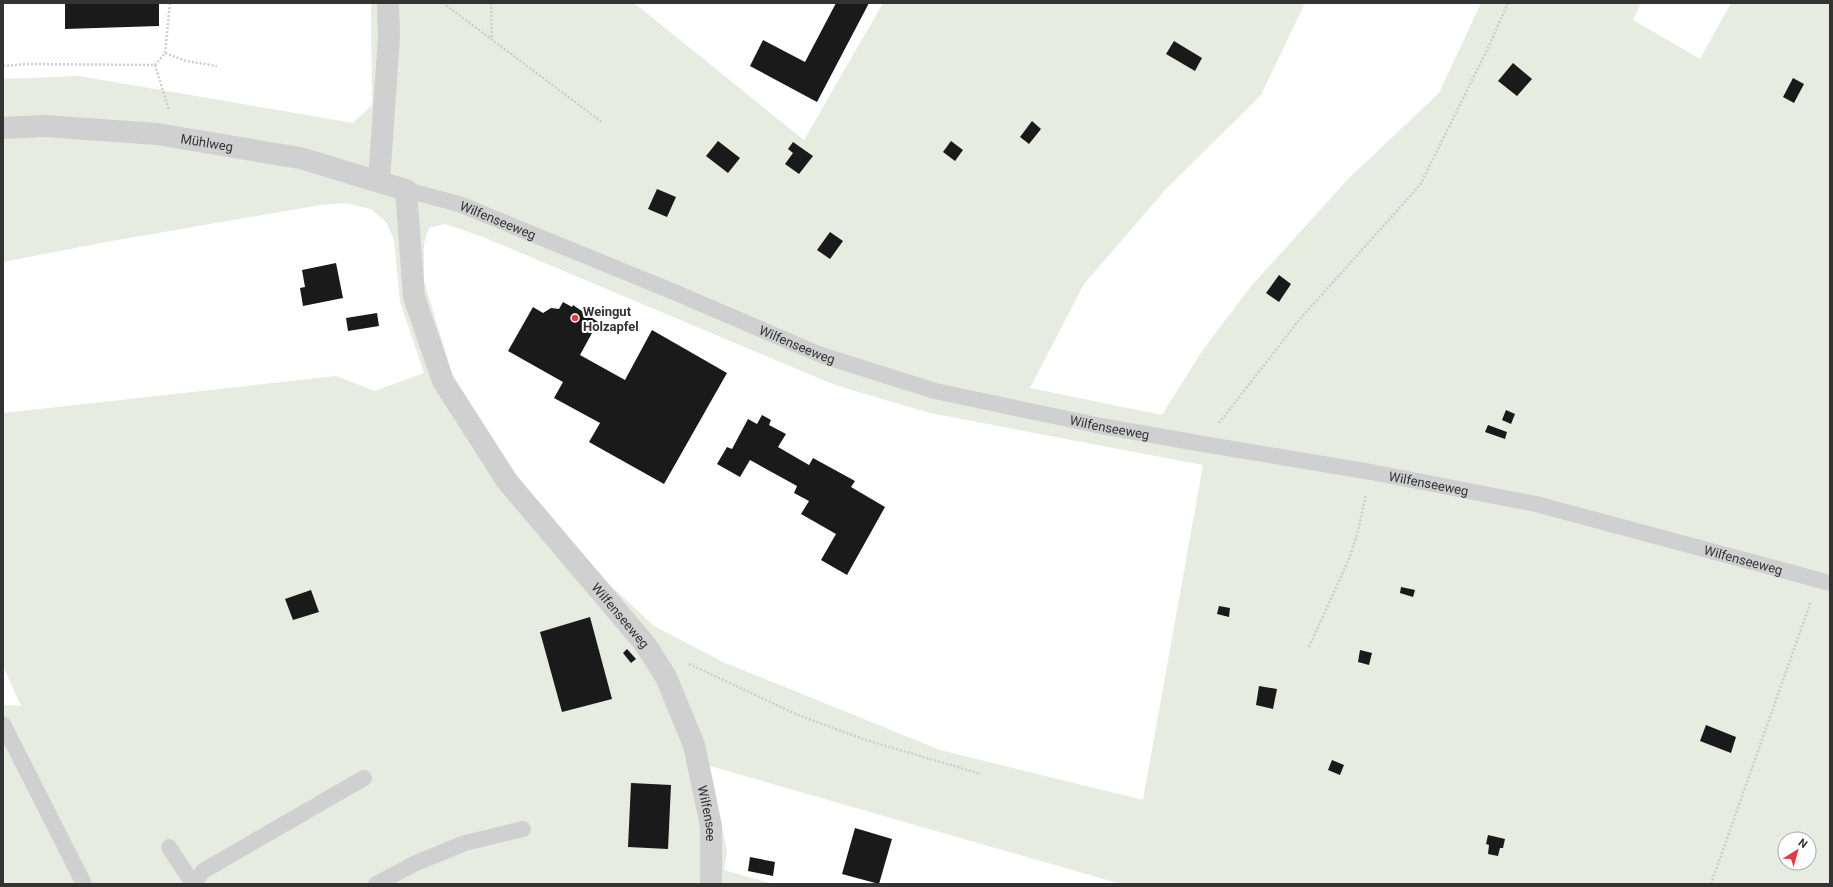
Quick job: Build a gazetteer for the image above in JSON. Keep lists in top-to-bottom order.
{
  "streets": {
    "street": ["Mühlweg", "Wilfenseeweg", "Wilfensee"]
  },
  "crossings": [
    ["Mühlweg", "Wilfenseeweg"],
    ["Wilfenseeweg", "Wilfensee"]
  ],
  "places": ["Weingut Holzapfel"],
  "north": "top right"
}
